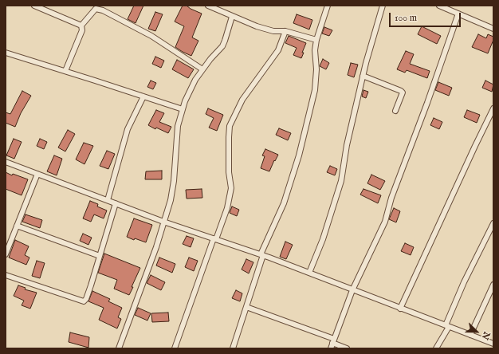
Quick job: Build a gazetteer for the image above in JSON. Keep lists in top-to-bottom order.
{
  "scale_bar": "100 m",
  "north": "bottom right"
}
